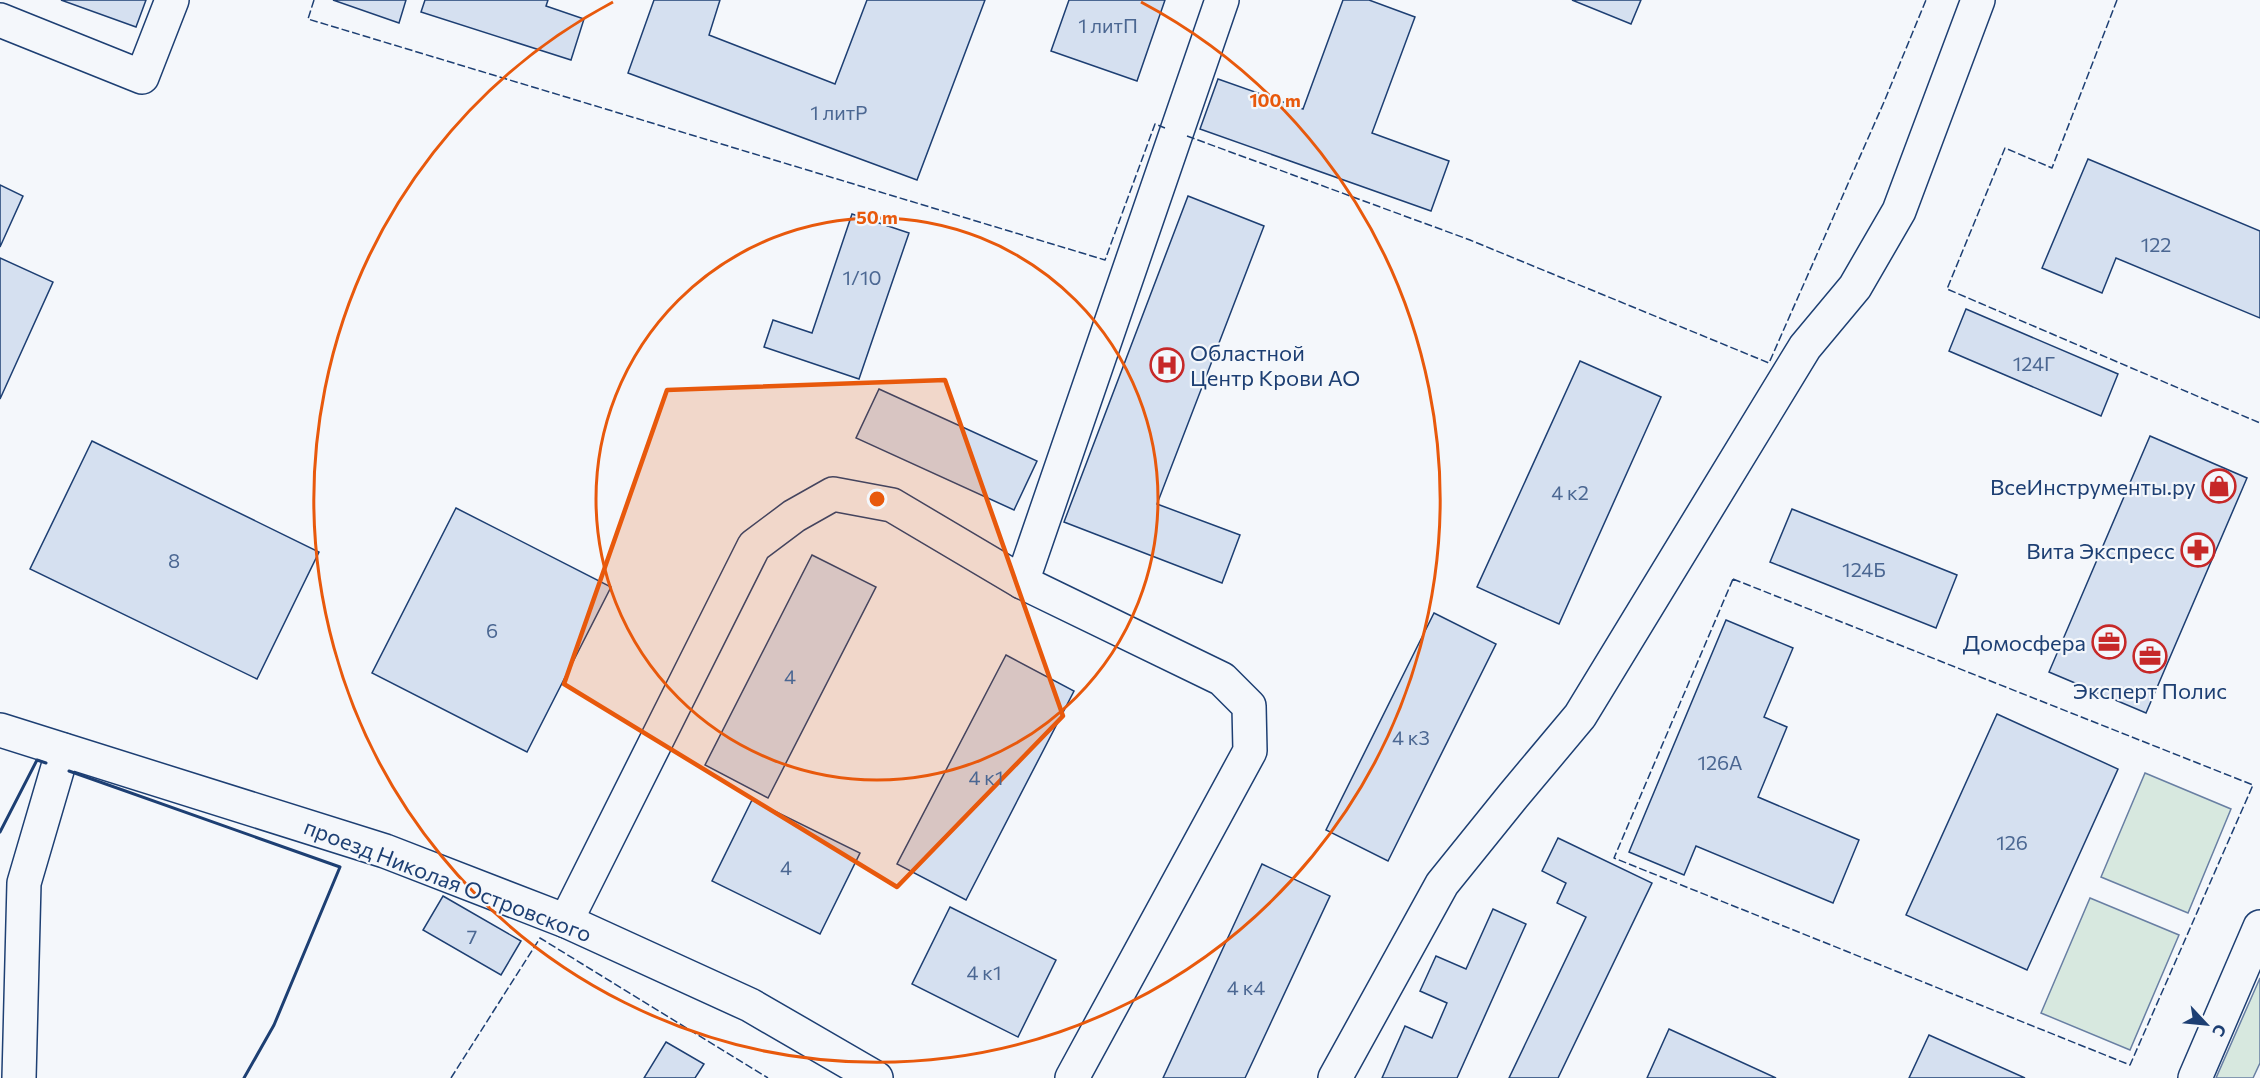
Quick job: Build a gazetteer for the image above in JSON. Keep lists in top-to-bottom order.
{
  "streets": {
    "street": ["проезд Николая Островского"]
  },
  "places": {
    "hospital": ["Областной Центр Крови АО"],
    "shop": ["ВсеИнструменты.ру"],
    "pharmacy": ["Вита Экспресс"],
    "office": ["Домосфера", "Эксперт Полис"]
  },
  "house_numbers": [
    "1 литП",
    "1 литР",
    "122",
    "1/10",
    "124Г",
    "4 к2",
    "8",
    "124Б",
    "6",
    "4",
    "4 к3",
    "126А",
    "4 к1",
    "126",
    "4",
    "7",
    "4 к1",
    "4 к4"
  ],
  "north": "bottom right",
  "rings": ["100 m", "50 m"]
}
